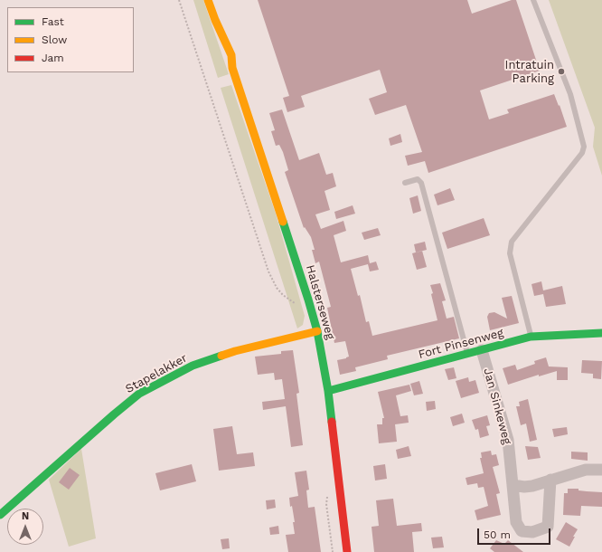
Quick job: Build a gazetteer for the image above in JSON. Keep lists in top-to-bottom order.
{
  "streets": {
    "street": [
      "Halsterseweg",
      "Fort Pinsenweg",
      "Stapelakker",
      "Jan Sinkeweg"
    ]
  },
  "crossings": [
    ["Halsterseweg", "Fort Pinsenweg"],
    ["Halsterseweg", "Stapelakker"],
    ["Fort Pinsenweg", "Jan Sinkeweg"]
  ],
  "places": ["Intratuin Parking"],
  "legend": ["Fast", "Slow", "Jam"],
  "scale_bar": "50 m",
  "north": "top"
}
